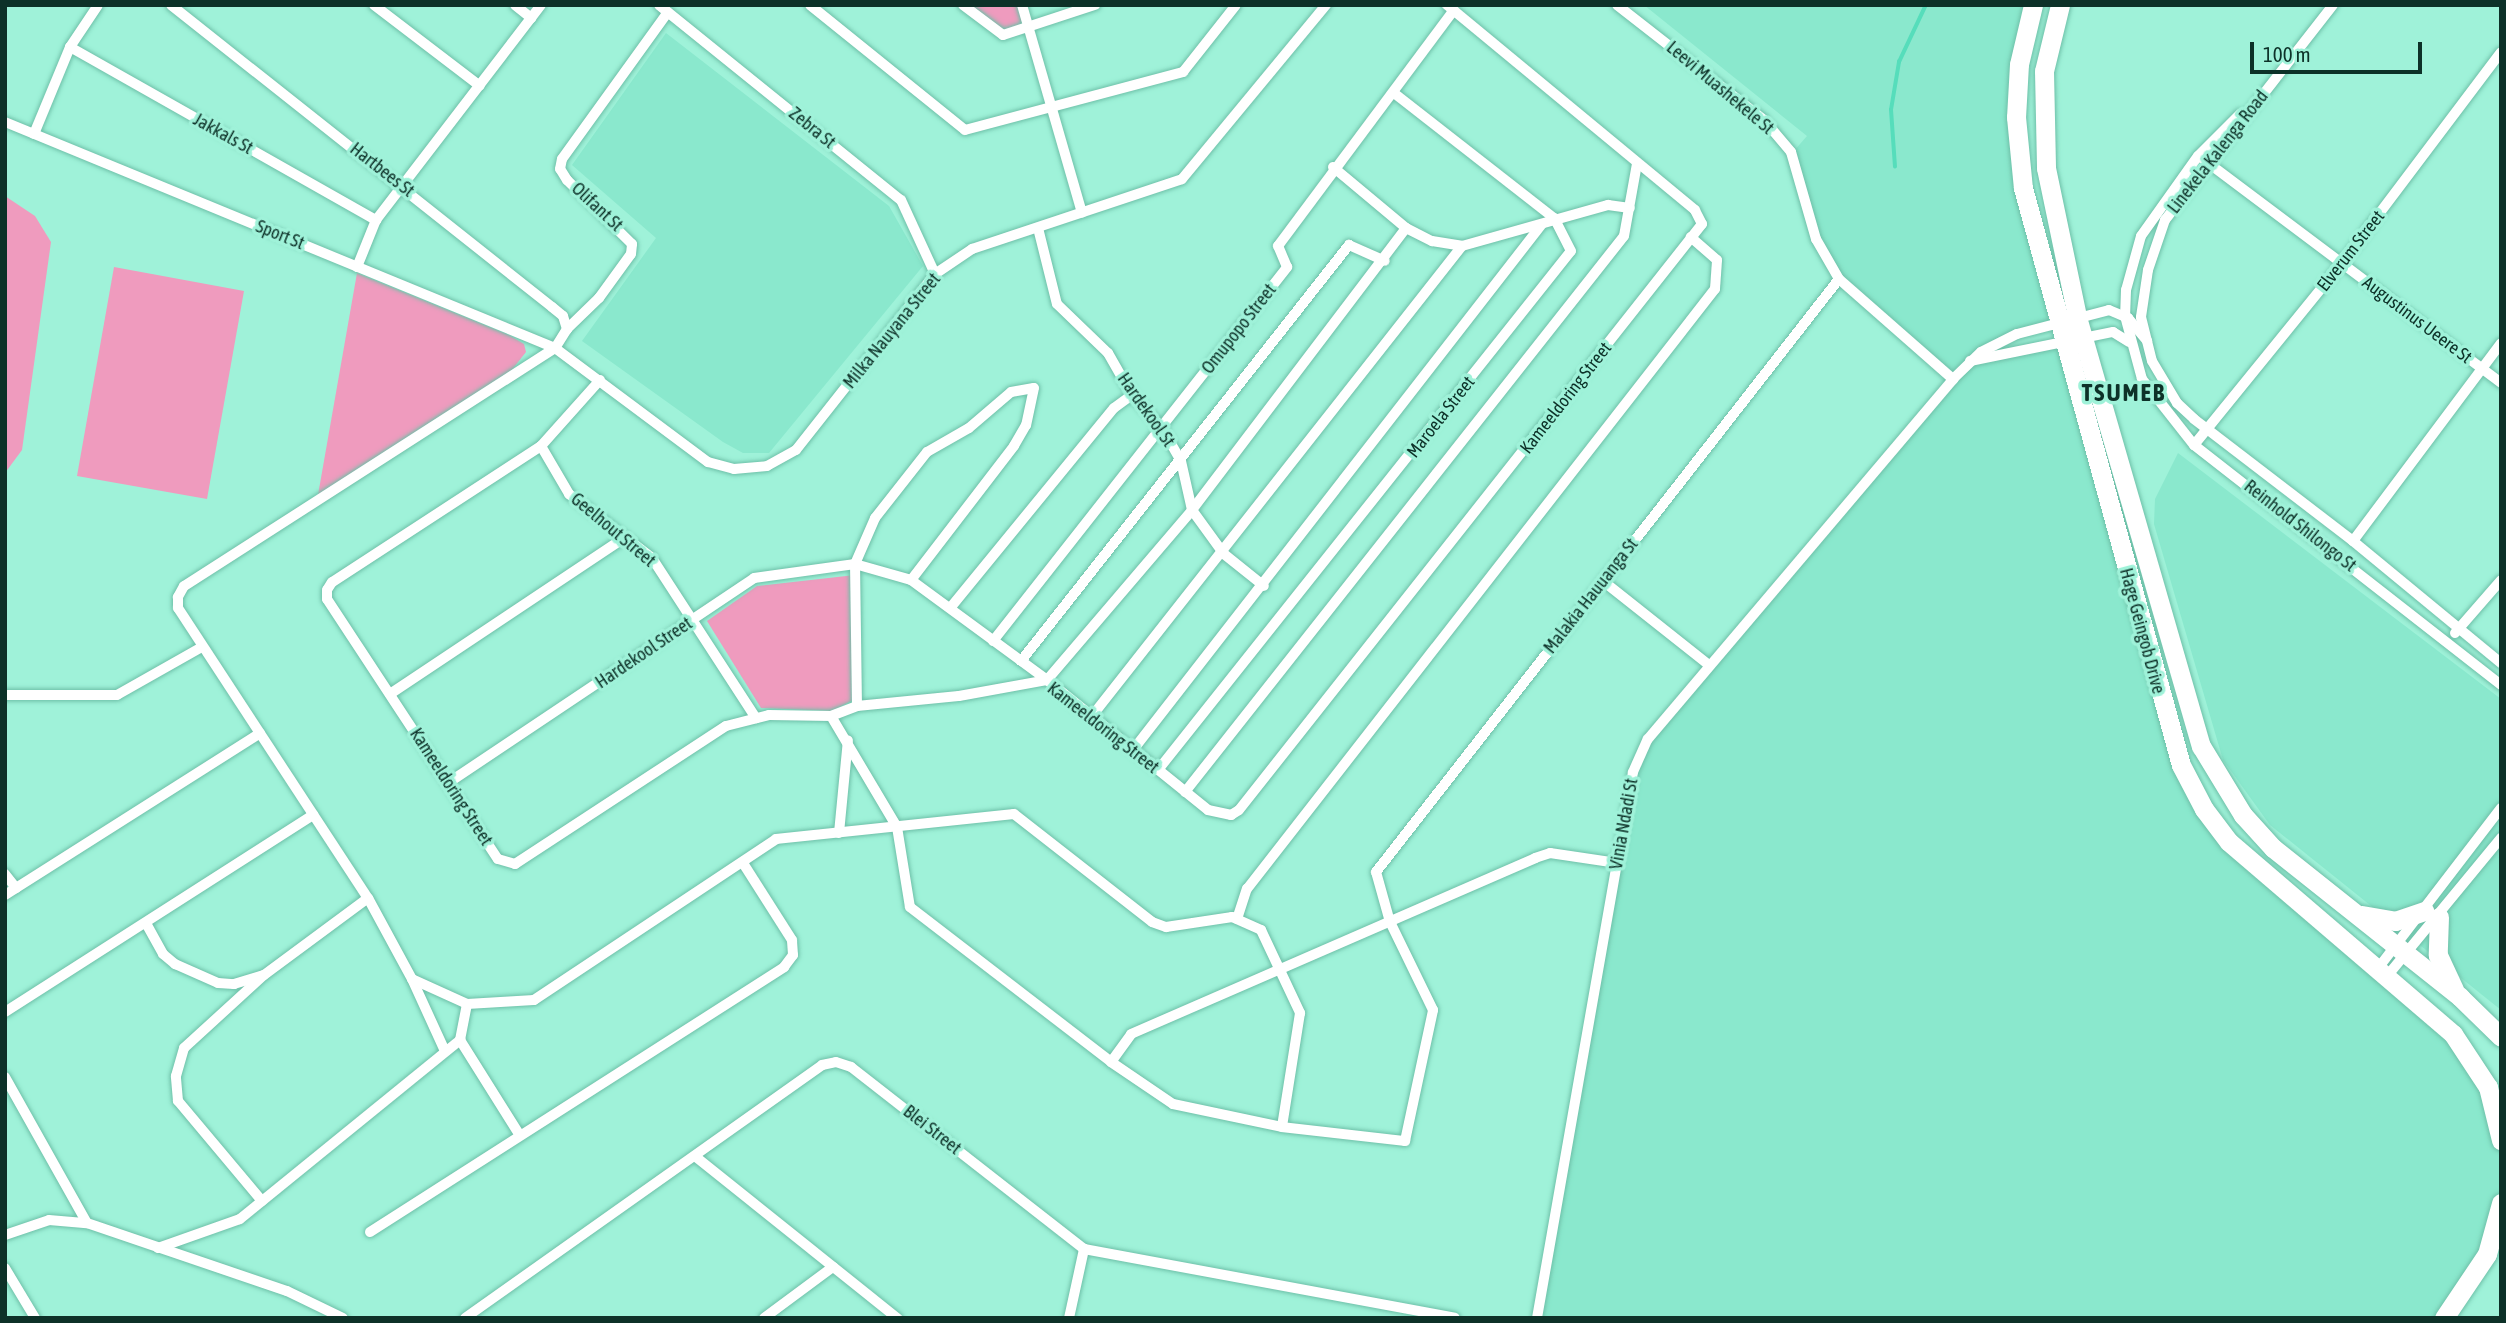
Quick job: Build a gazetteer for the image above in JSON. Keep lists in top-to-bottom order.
{
  "streets": {
    "highway": ["Hage Geingob Drive"],
    "street": [
      "Leevi Muashekele St",
      "Zebra St",
      "Jakkals St",
      "Linekela Kalenga Road",
      "Hartbees St",
      "Olifant St",
      "Sport St",
      "Elverum Street",
      "Augustinus Ueere St",
      "Omupopo Street",
      "Milka Nauyana Street",
      "Kameeldoring Street",
      "Hardekool St",
      "Maroela Street",
      "Reinhold Shilongo St",
      "Geelhout Street",
      "Malakia Hauuanga St",
      "Hardekool Street",
      "Vinia Ndadi St",
      "Blei Street"
    ]
  },
  "crossings": [
    ["Leevi Muashekele St", "Malakia Hauuanga St"],
    ["Leevi Muashekele St", "Vinia Ndadi St"],
    ["Zebra St", "Olifant St"],
    ["Zebra St", "Milka Nauyana Street"],
    ["Linekela Kalenga Road", "Augustinus Ueere St"],
    ["Linekela Kalenga Road", "Reinhold Shilongo St"],
    ["Hartbees St", "Olifant St"],
    ["Sport St", "Milka Nauyana Street"],
    ["Elverum Street", "Augustinus Ueere St"],
    ["Elverum Street", "Reinhold Shilongo St"],
    ["Omupopo Street", "Hardekool St"],
    ["Omupopo Street", "Maroela Street"],
    ["Milka Nauyana Street", "Kameeldoring Street"],
    ["Milka Nauyana Street", "Hardekool St"],
    ["Kameeldoring Street", "Maroela Street"],
    ["Kameeldoring Street", "Geelhout Street"],
    ["Kameeldoring Street", "Hardekool Street"],
    ["Geelhout Street", "Hardekool Street"],
    ["Hage Geingob Drive", "Vinia Ndadi St"]
  ],
  "districts": ["TSUMEB"],
  "scale_bar": "100 m"
}
